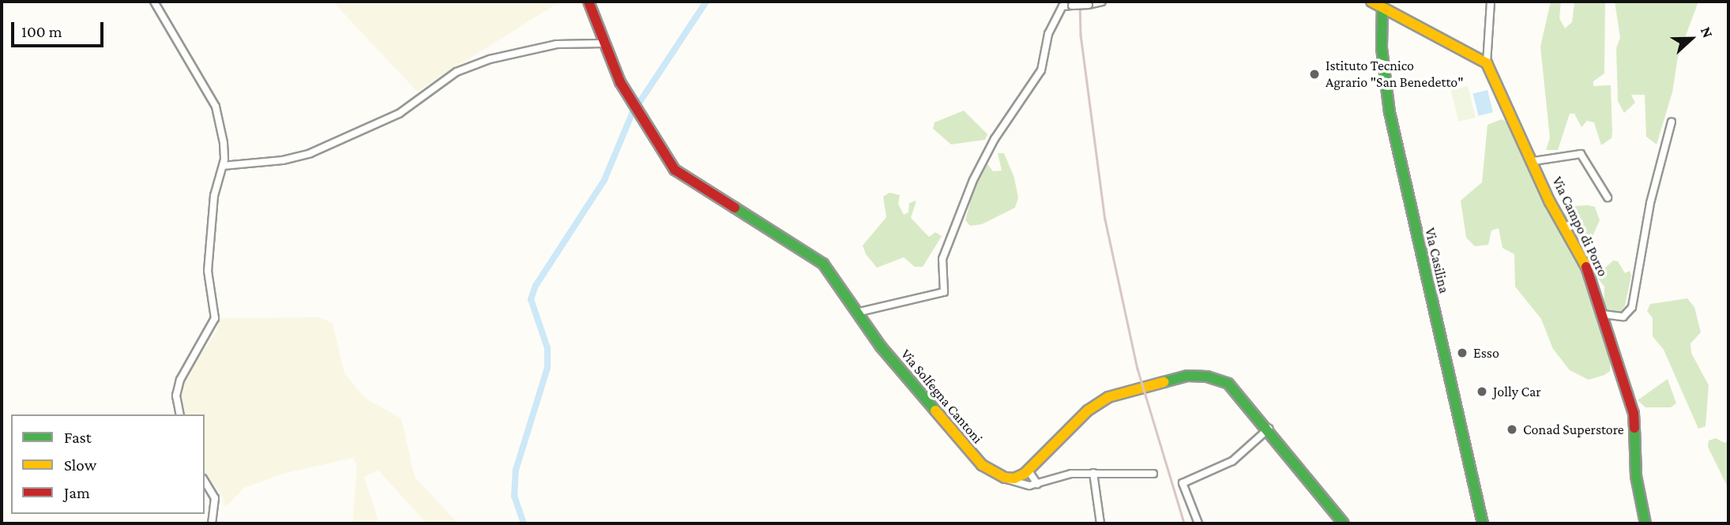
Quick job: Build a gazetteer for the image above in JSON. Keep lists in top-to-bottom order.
{
  "streets": {
    "street": ["Via Campo di Porro", "Via Casilina", "Via Solfegna Cantoni"]
  },
  "places": [
    "Istituto Tecnico Agrario \"San Benedetto\"",
    "Esso",
    "Jolly Car",
    "Conad Superstore"
  ],
  "legend": ["Fast", "Slow", "Jam"],
  "scale_bar": "100 m",
  "north": "right"
}
